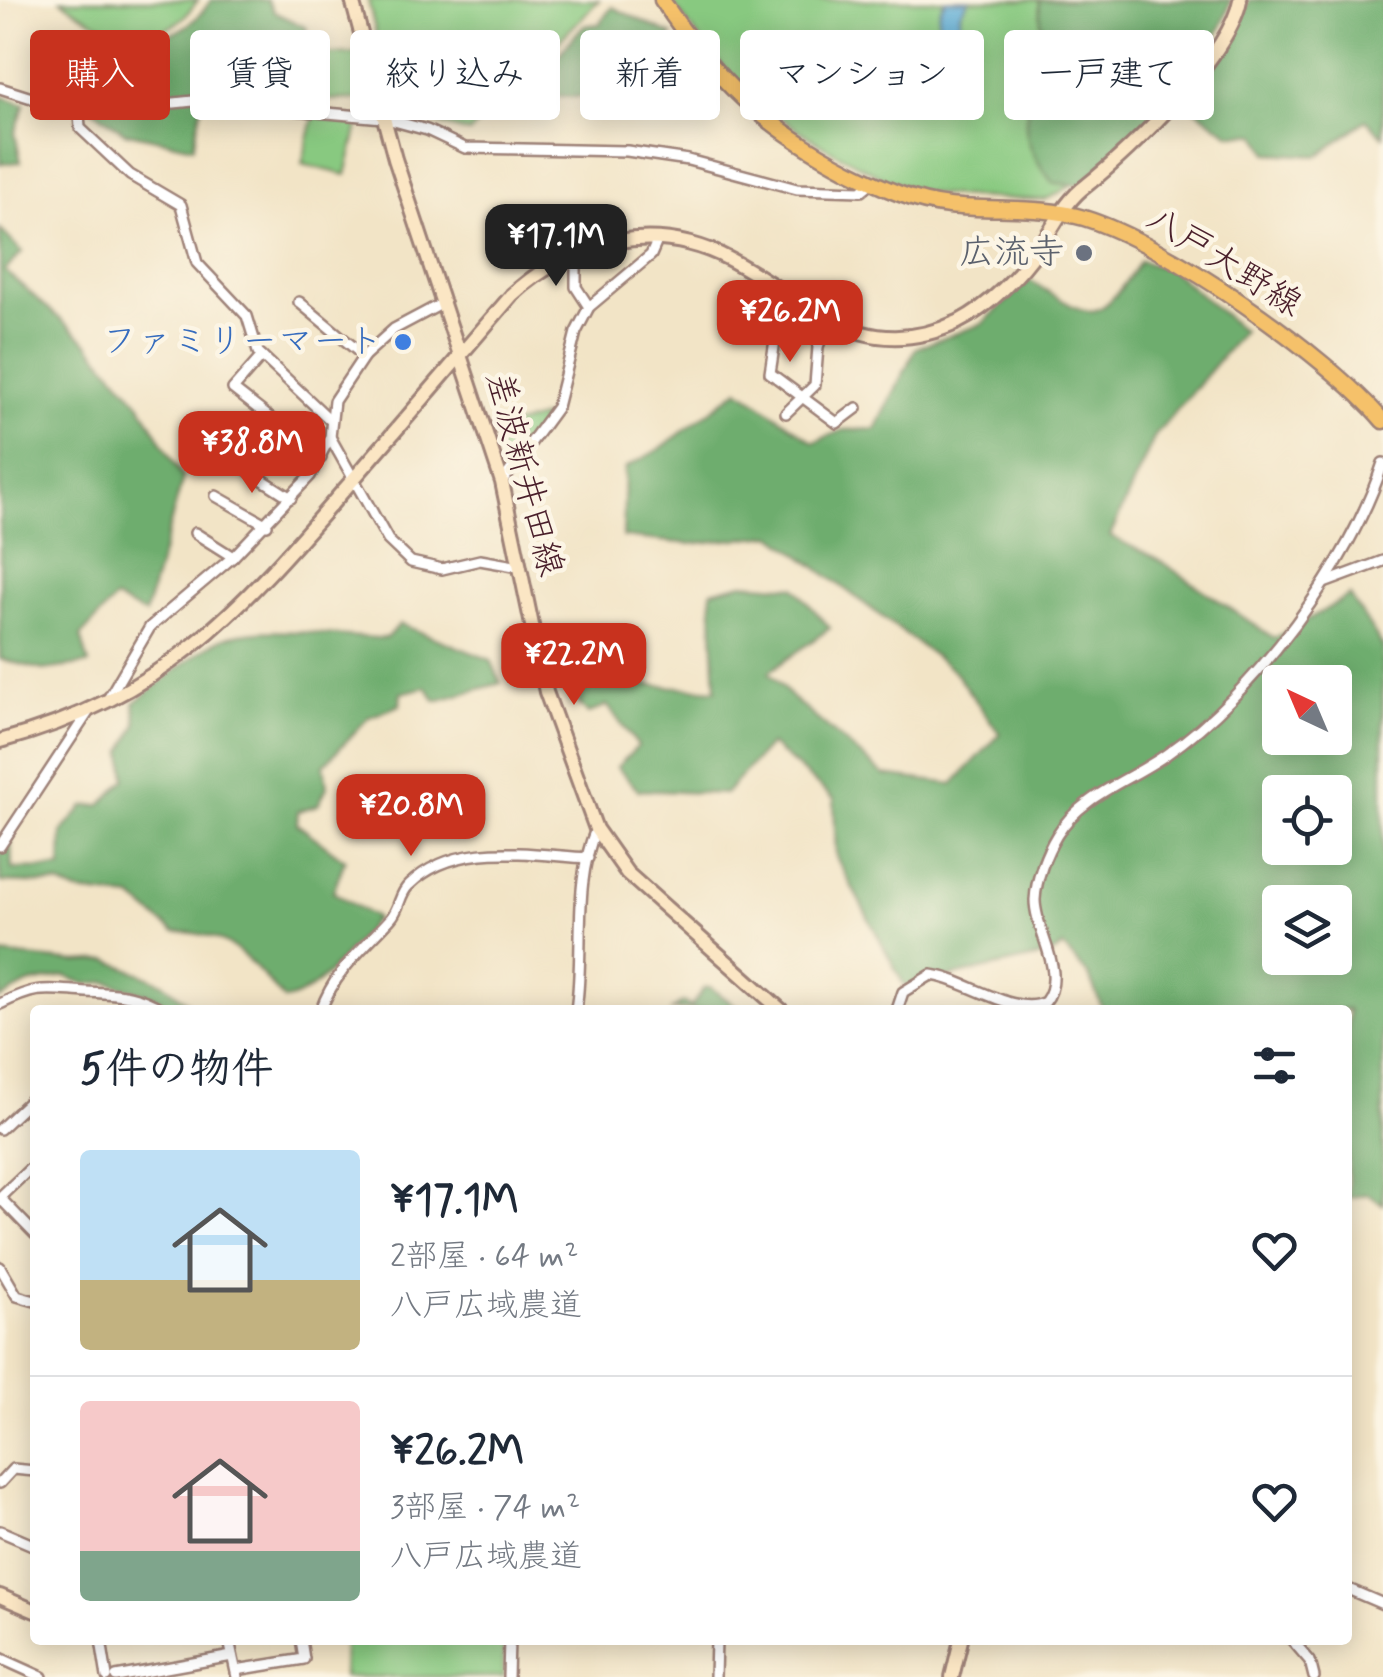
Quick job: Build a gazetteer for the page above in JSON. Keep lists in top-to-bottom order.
{
  "streets": {
    "main road": ["八戸大野線"],
    "street": ["差波新井田線"]
  },
  "places": ["広流寺", "ファミリーマート"],
  "north": "top left",
  "page": {
    "chip": [
      "購入",
      "賃貸",
      "絞り込み",
      "新着",
      "マンション",
      "一戸建て"
    ],
    "price": [
      "¥17.1M",
      "¥26.2M",
      "¥38.8M",
      "¥22.2M",
      "¥20.8M"
    ],
    "heading": "5件の物件",
    "list": [
      {
        "name": "¥17.1M",
        "note": "2部屋 · 64 m² · 八戸広域農道"
      },
      {
        "name": "¥26.2M",
        "note": "3部屋 · 74 m² · 八戸広域農道"
      }
    ]
  }
}
